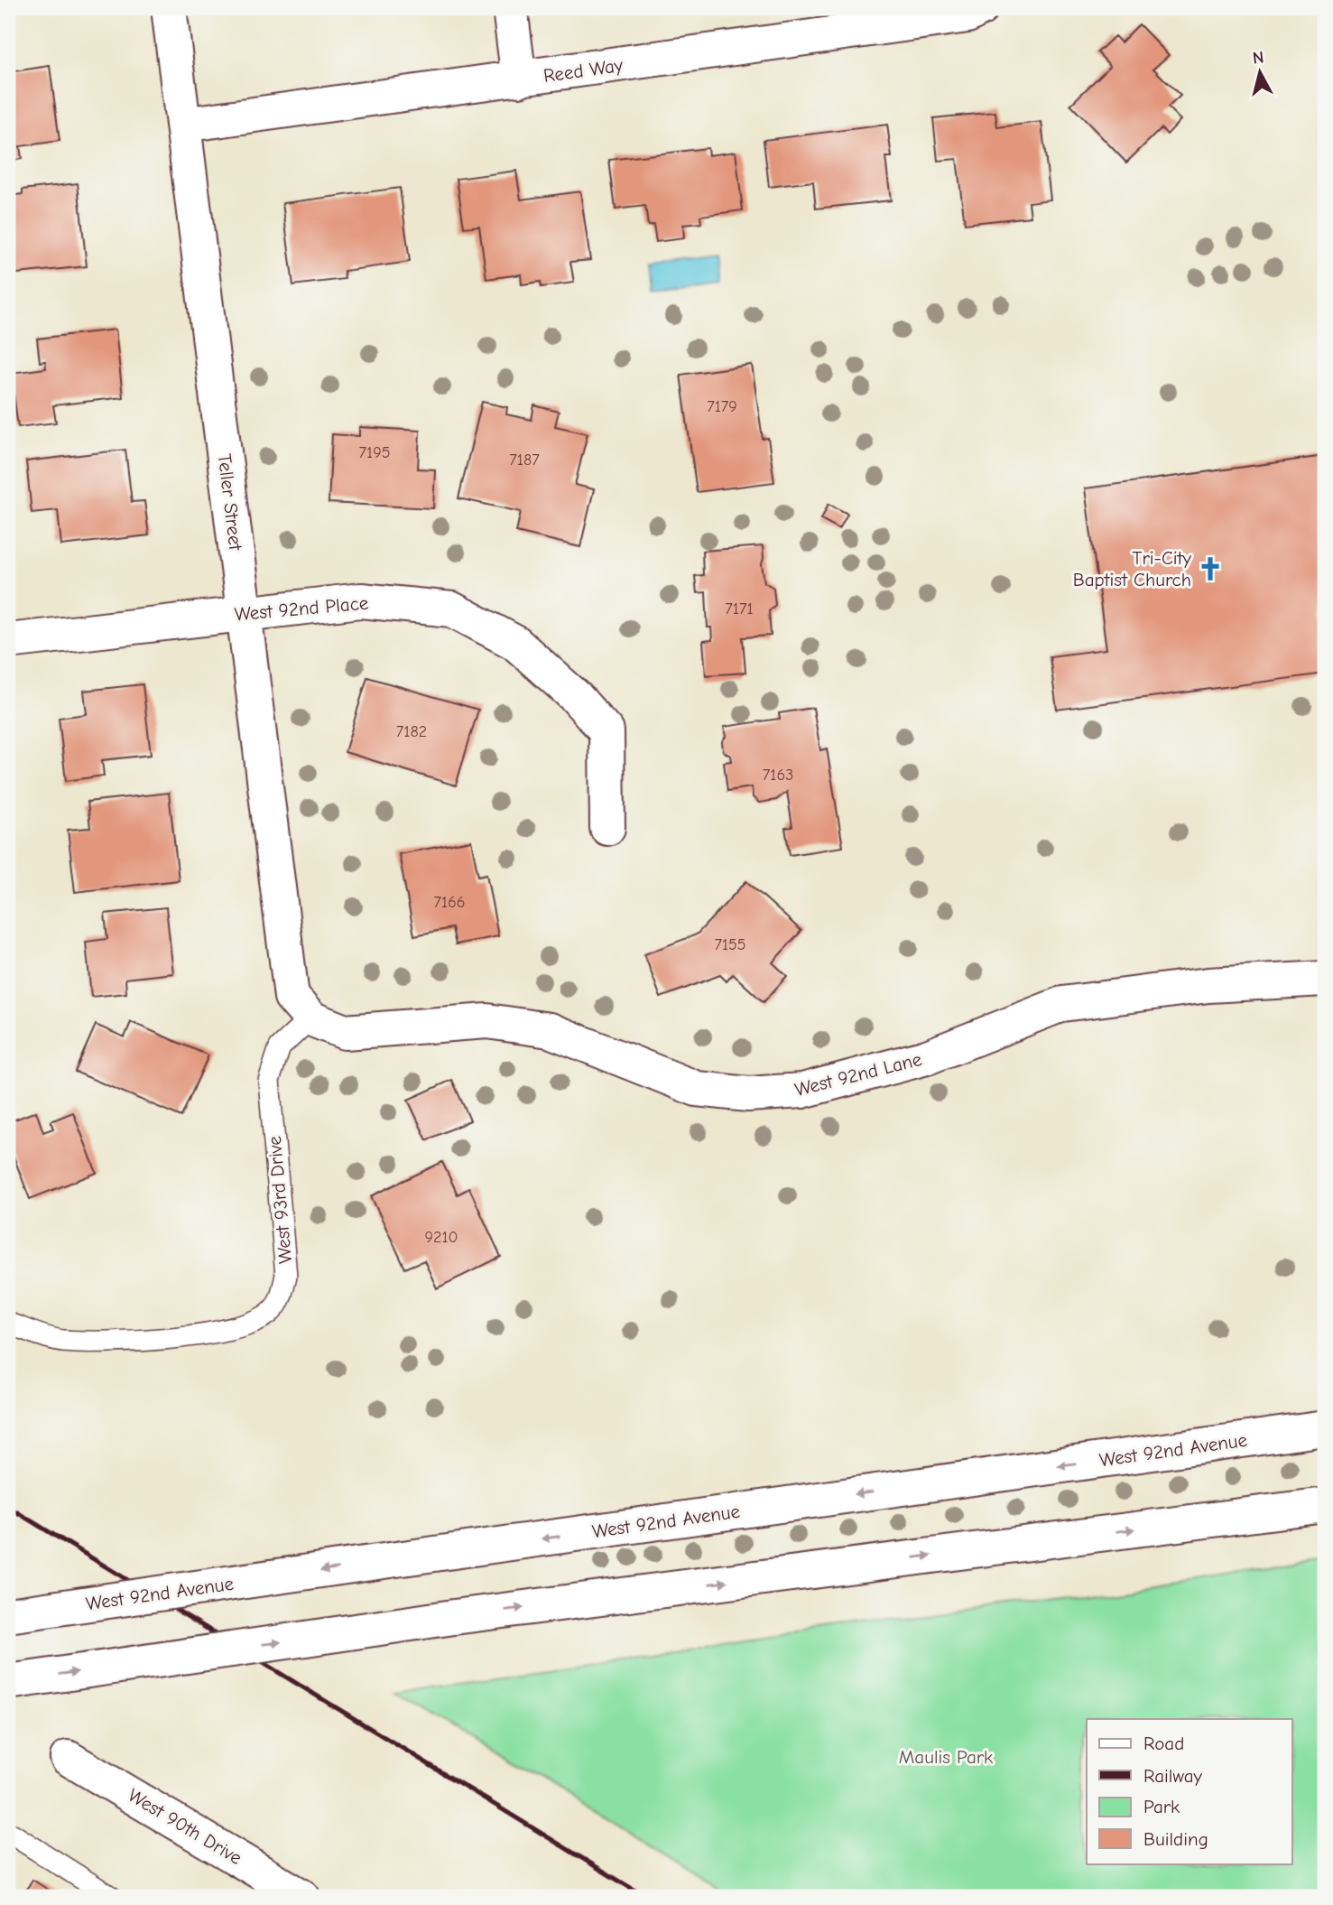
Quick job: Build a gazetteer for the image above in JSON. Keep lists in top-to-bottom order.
{
  "streets": {
    "street": [
      "Reed Way",
      "Teller Street",
      "West 92nd Place",
      "West 92nd Lane",
      "West 92nd Avenue",
      "West 90th Drive"
    ],
    "lane": ["West 93rd Drive"]
  },
  "crossings": [
    ["Reed Way", "Teller Street"],
    ["Teller Street", "West 92nd Place"],
    ["Teller Street", "West 92nd Lane"],
    ["Teller Street", "West 93rd Drive"],
    ["West 92nd Lane", "West 93rd Drive"]
  ],
  "parks": ["Maulis Park"],
  "places": {
    "church": ["Tri-City Baptist Church"]
  },
  "house_numbers": [
    "7179",
    "7195",
    "7187",
    "7171",
    "7182",
    "7163",
    "7166",
    "7155",
    "9210"
  ],
  "legend": [
    "Road",
    "Railway",
    "Park",
    "Building"
  ],
  "north": "top"
}
